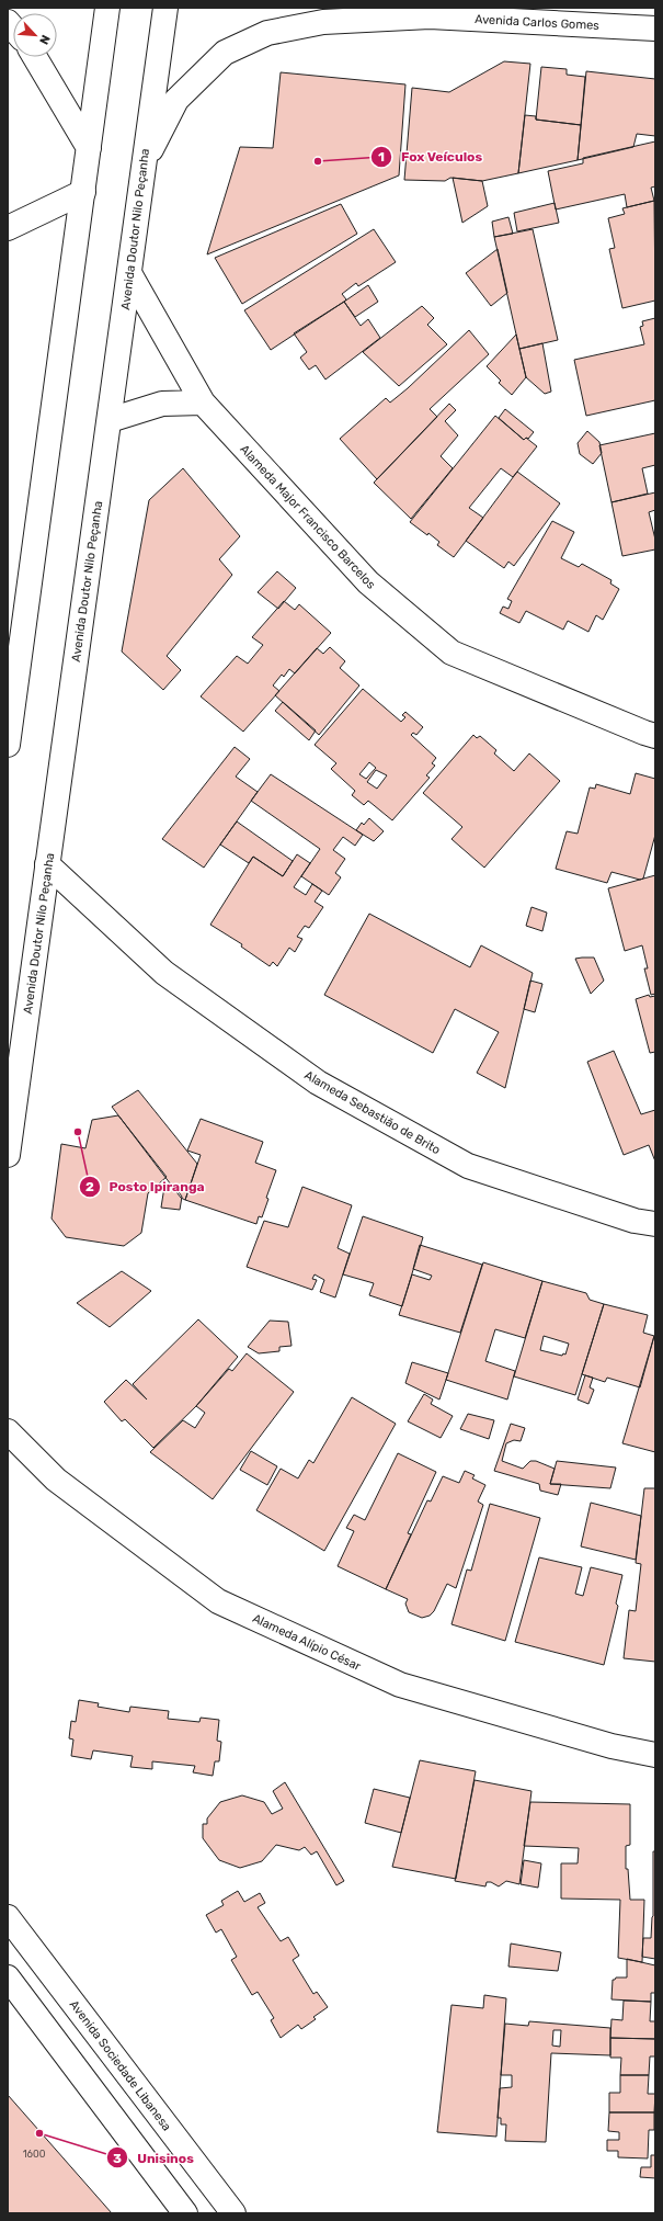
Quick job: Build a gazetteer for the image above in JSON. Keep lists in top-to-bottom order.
{
  "streets": {
    "street": [
      "Avenida Carlos Gomes",
      "Avenida Doutor Nilo Peçanha",
      "Alameda Major Francisco Barcelos",
      "Alameda Sebastião de Brito",
      "Alameda Alípio César",
      "Avenida Sociedade Libanesa"
    ]
  },
  "crossings": [
    ["Avenida Carlos Gomes", "Avenida Doutor Nilo Peçanha"],
    ["Avenida Doutor Nilo Peçanha", "Alameda Major Francisco Barcelos"],
    ["Avenida Doutor Nilo Peçanha", "Alameda Sebastião de Brito"]
  ],
  "places": ["Fox Veículos", "Posto Ipiranga", "Unisinos"],
  "house_numbers": ["1600"],
  "north": "bottom right"
}
